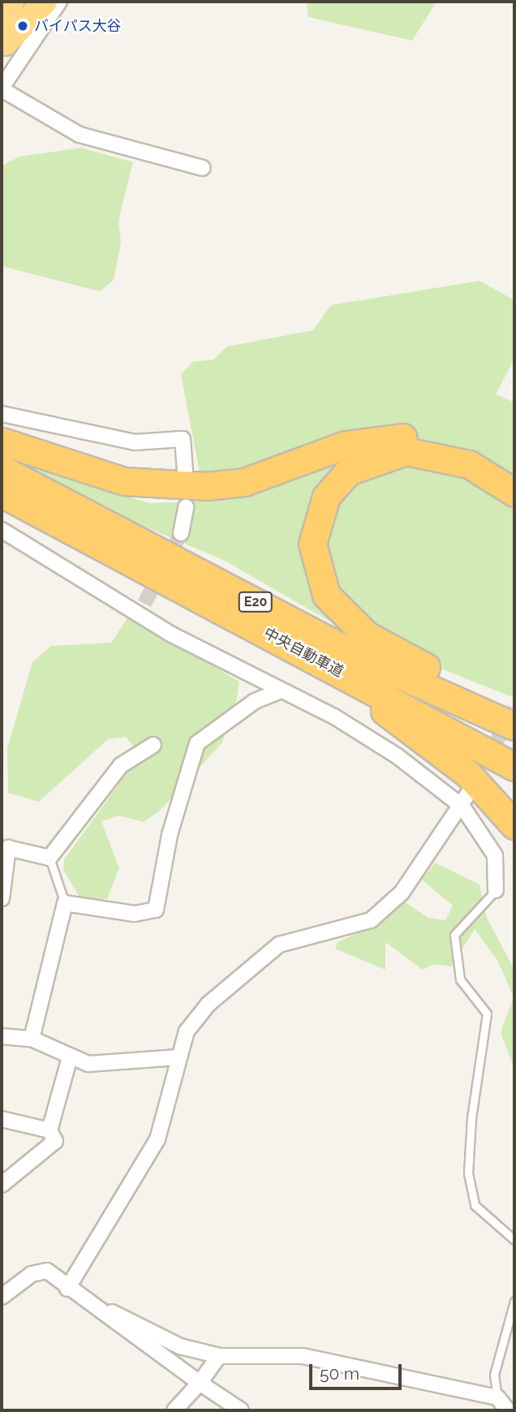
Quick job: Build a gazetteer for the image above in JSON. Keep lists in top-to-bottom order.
{
  "streets": {
    "highway": ["E20", "中央自動車道"]
  },
  "places": ["バイパス大谷"],
  "scale_bar": "50 m"
}
